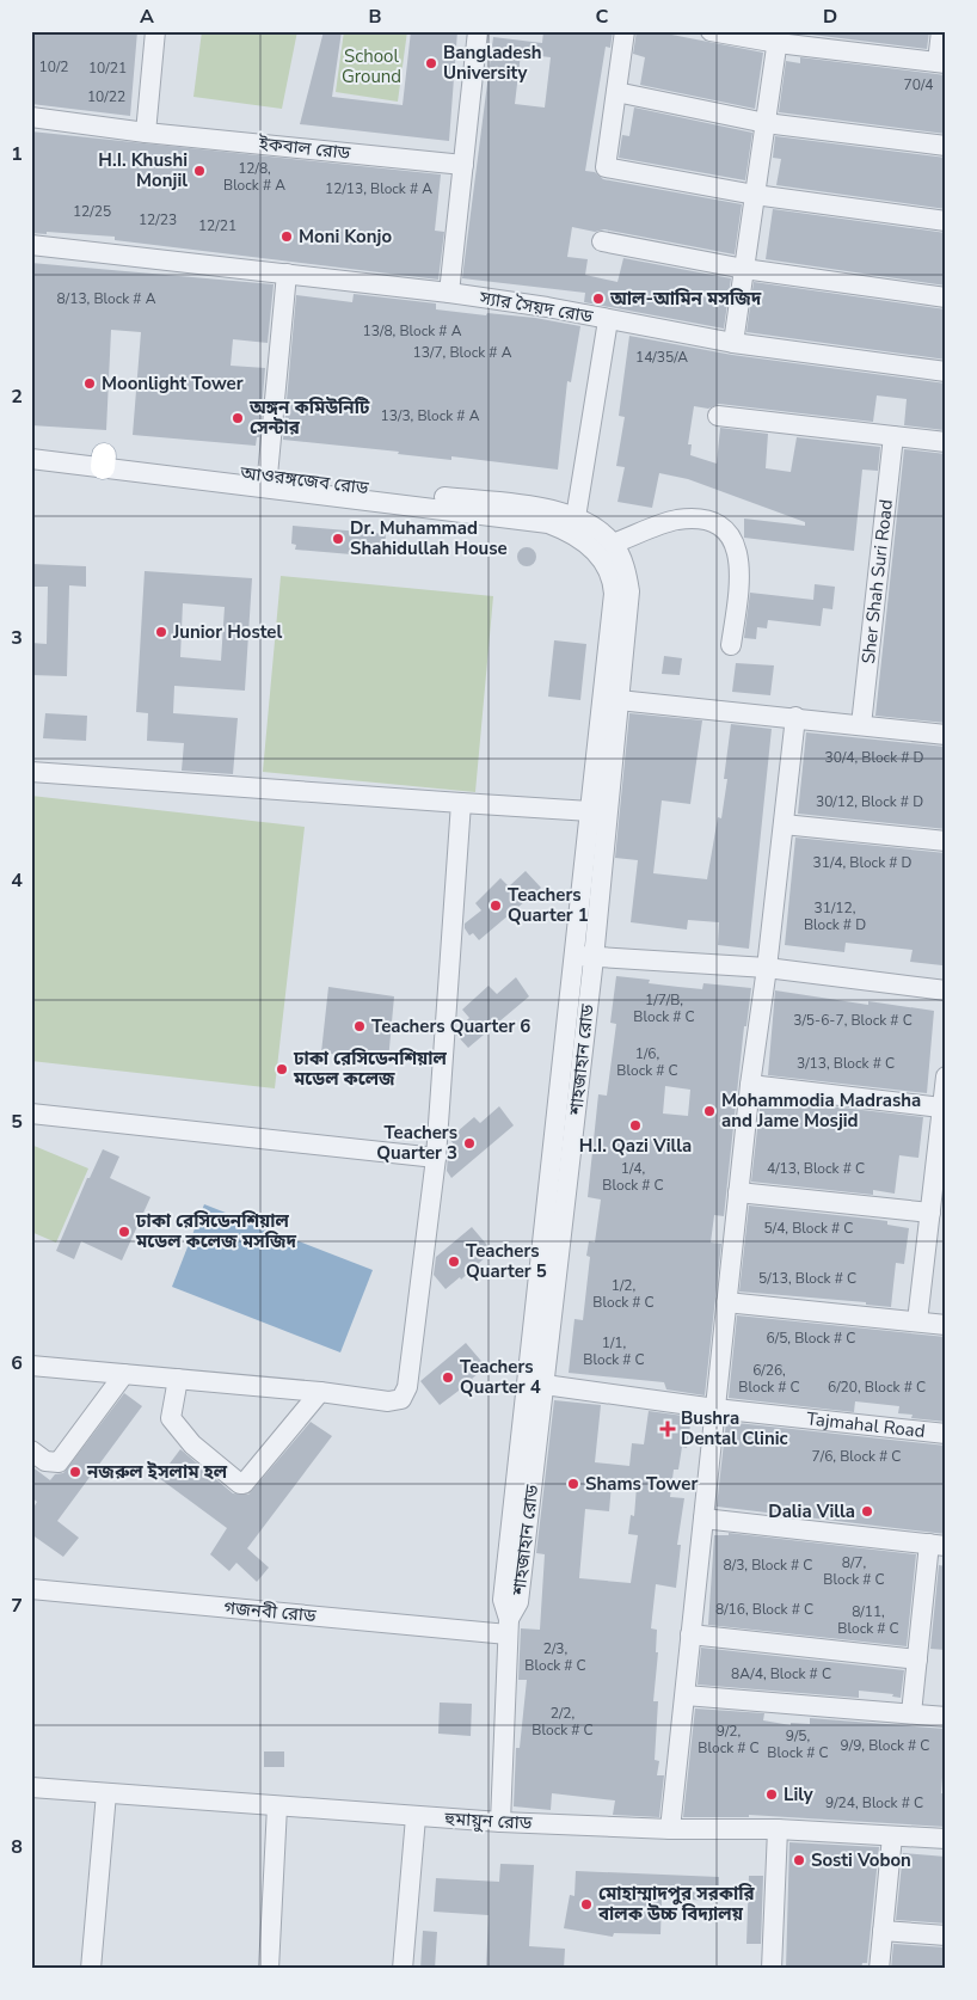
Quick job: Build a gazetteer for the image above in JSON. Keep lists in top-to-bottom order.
{
  "streets": {
    "street": [
      "ইকবাল রোড",
      "স্যার সৈয়দ রোড",
      "আওরঙ্গজেব রোড",
      "Sher Shah Suri Road",
      "শাহজাহান রোড",
      "Tajmahal Road",
      "গজনবী রোড",
      "হুমায়ুন রোড"
    ]
  },
  "crossings": [
    ["স্যার সৈয়দ রোড", "আওরঙ্গজেব রোড"],
    ["স্যার সৈয়দ রোড", "শাহজাহান রোড"],
    ["আওরঙ্গজেব রোড", "শাহজাহান রোড"],
    ["শাহজাহান রোড", "Tajmahal Road"],
    ["শাহজাহান রোড", "গজনবী রোড"]
  ],
  "parks": ["School Ground"],
  "places": {
    "other": [
      "Bangladesh University",
      "H.I. Khushi Monjil",
      "Moni Konjo",
      "আল-আমিন মসজিদ",
      "Moonlight Tower",
      "অঙ্গন কমিউনিটি সেন্টার",
      "Dr. Muhammad Shahidullah House",
      "Junior Hostel",
      "Teachers Quarter 1",
      "Teachers Quarter 6",
      "ঢাকা রেসিডেনশিয়াল মডেল কলেজ",
      "Mohammodia Madrasha and Jame Mosjid",
      "H.I. Qazi Villa",
      "Teachers Quarter 3",
      "ঢাকা রেসিডেনশিয়াল মডেল কলেজ মসজিদ",
      "Teachers Quarter 5",
      "Teachers Quarter 4",
      "নজরুল ইসলাম হল",
      "Shams Tower",
      "Dalia Villa",
      "Lily",
      "Sosti Vobon",
      "মোহাম্মাদপুর সরকারি বালক উচ্চ বিদ্যালয়"
    ],
    "health": ["Bushra Dental Clinic"]
  },
  "house_numbers": [
    "10/2",
    "10/21",
    "70/4",
    "10/22",
    "12/8, Block # A",
    "12/13, Block # A",
    "12/25",
    "12/23",
    "12/21",
    "8/13, Block # A",
    "13/8, Block # A",
    "13/7, Block # A",
    "14/35/A",
    "13/3, Block # A",
    "30/4, Block # D",
    "30/12, Block # D",
    "31/4, Block # D",
    "31/12, Block # D",
    "1/7/B, Block # C",
    "3/5-6-7, Block # C",
    "1/6, Block # C",
    "3/13, Block # C",
    "1/4, Block # C",
    "4/13, Block # C",
    "5/4, Block # C",
    "5/13, Block # C",
    "1/2, Block # C",
    "6/5, Block # C",
    "1/1, Block # C",
    "6/26, Block # C",
    "6/20, Block # C",
    "7/6, Block # C",
    "8/7, Block # C",
    "8/3, Block # C",
    "8/16, Block # C",
    "8/11, Block # C",
    "2/3, Block # C",
    "8A/4, Block # C",
    "2/2, Block # C",
    "9/2, Block # C",
    "9/5, Block # C",
    "9/9, Block # C",
    "9/24, Block # C"
  ],
  "grid": {
    "columns": [
      "A",
      "B",
      "C",
      "D"
    ],
    "rows": [
      "1",
      "2",
      "3",
      "4",
      "5",
      "6",
      "7",
      "8"
    ]
  }
}
